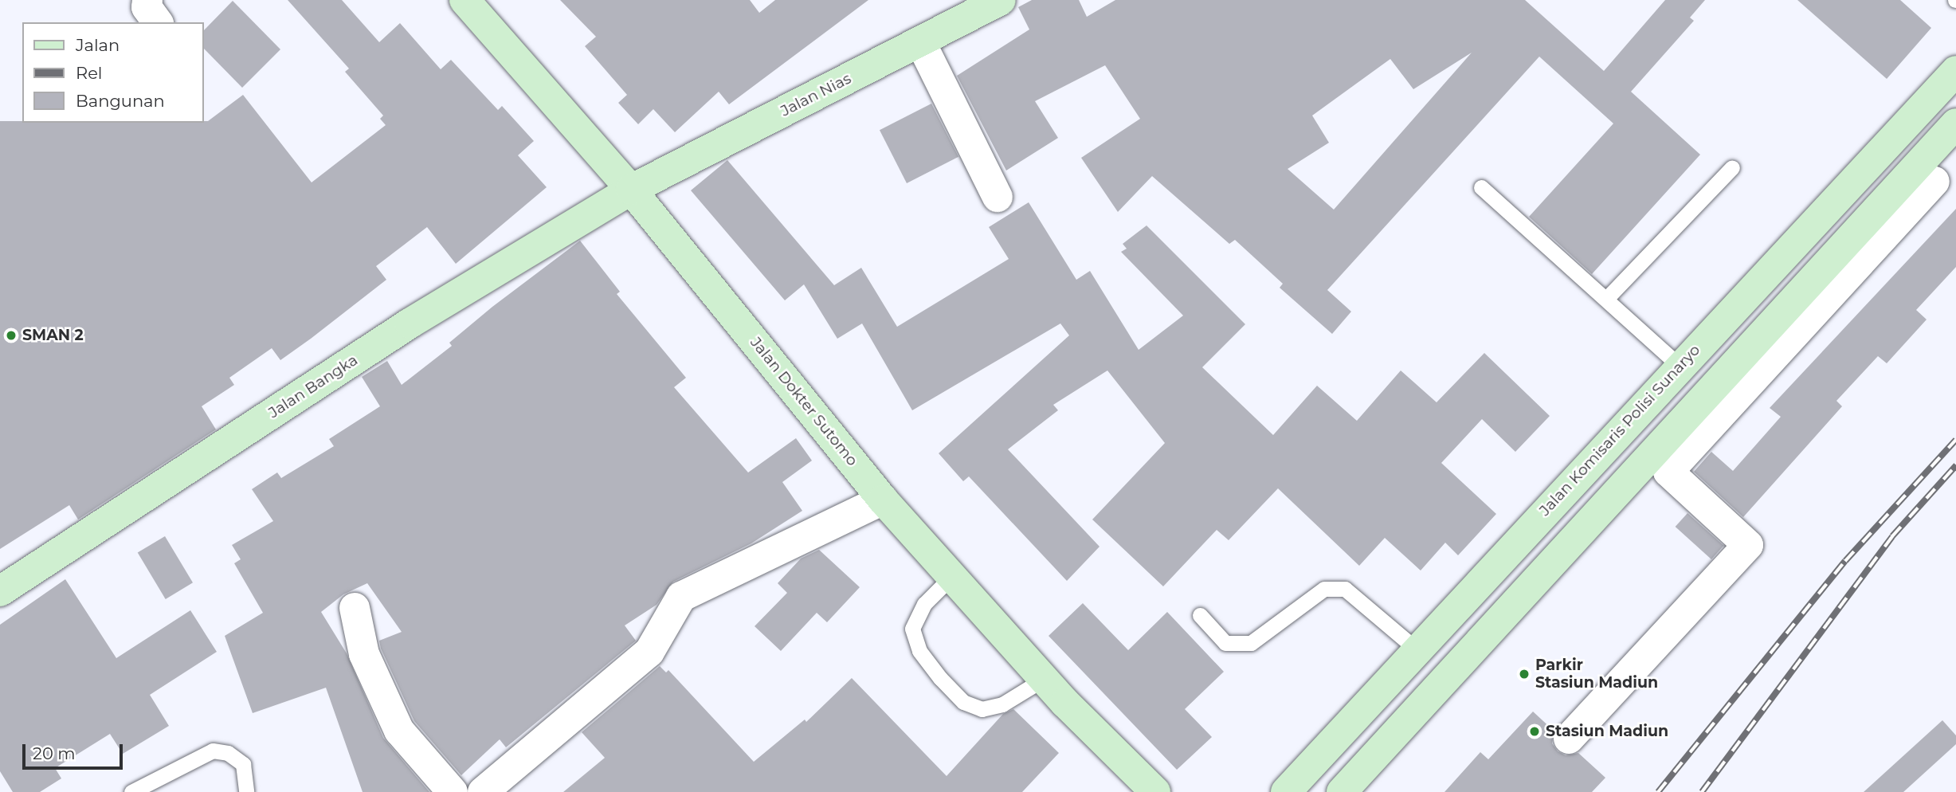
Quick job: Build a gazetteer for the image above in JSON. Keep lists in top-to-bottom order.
{
  "streets": {
    "main road": [
      "Jalan Nias",
      "Jalan Bangka",
      "Jalan Dokter Sutomo",
      "Jalan Komisaris Polisi Sunaryo"
    ]
  },
  "crossings": [
    ["Jalan Nias", "Jalan Bangka"],
    ["Jalan Nias", "Jalan Dokter Sutomo"],
    ["Jalan Bangka", "Jalan Dokter Sutomo"]
  ],
  "places": ["SMAN 2", "Parkir Stasiun Madiun", "Stasiun Madiun"],
  "legend": ["Jalan", "Rel", "Bangunan"],
  "scale_bar": "20 m"
}
